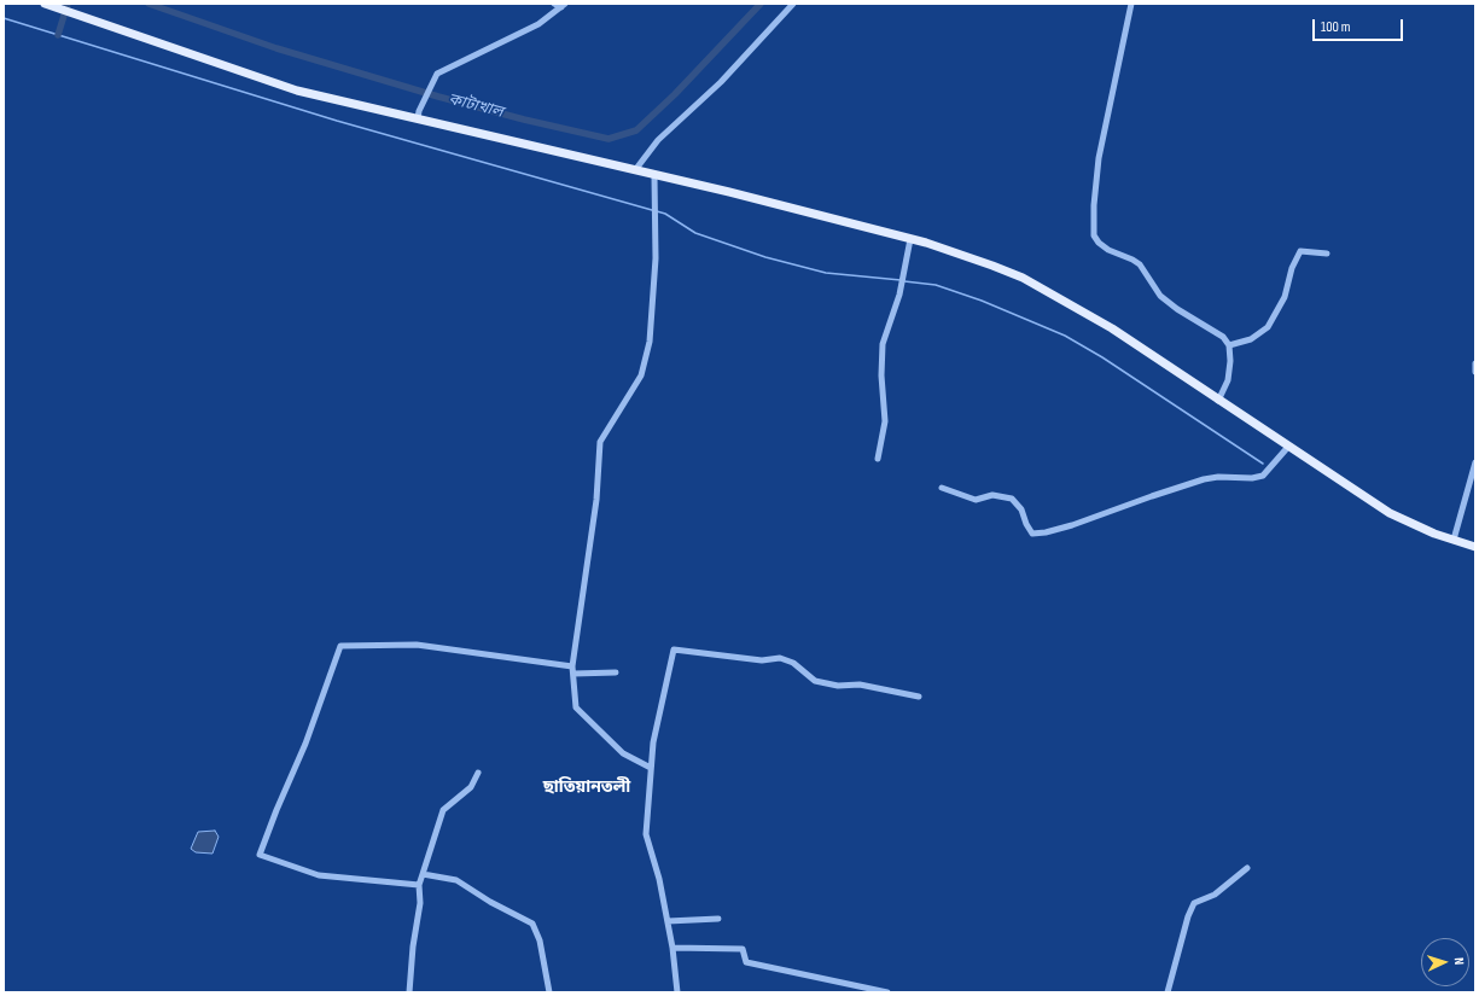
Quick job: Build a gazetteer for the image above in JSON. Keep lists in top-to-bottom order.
{
  "districts": ["ছাতিয়ানতলী"],
  "water": ["কাটাখাল"],
  "scale_bar": "100 m",
  "north": "right"
}
